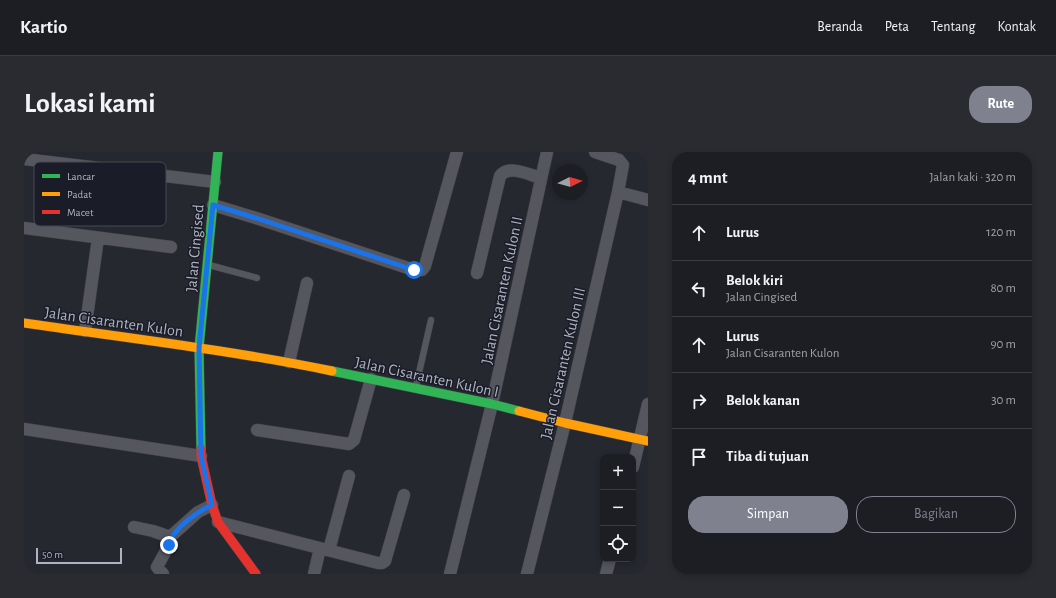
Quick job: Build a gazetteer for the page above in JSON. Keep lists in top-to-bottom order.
{
  "streets": {
    "main road": ["Jalan Cingised", "Jalan Cisaranten Kulon", "Jalan Cisaranten Kulon I"],
    "street": ["Jalan Cisaranten Kulon II", "Jalan Cisaranten Kulon III"]
  },
  "crossings": [
    ["Jalan Cingised", "Jalan Cisaranten Kulon"],
    ["Jalan Cingised", "Jalan Cisaranten Kulon I"],
    ["Jalan Cisaranten Kulon II", "Jalan Cisaranten Kulon I"],
    ["Jalan Cisaranten Kulon", "Jalan Cisaranten Kulon I"],
    ["Jalan Cisaranten Kulon III", "Jalan Cisaranten Kulon I"]
  ],
  "legend": ["Lancar", "Padat", "Macet"],
  "scale_bar": "50 m",
  "north": "right",
  "page": {
    "header": "Kartio",
    "nav": [
      "Beranda",
      "Peta",
      "Tentang",
      "Kontak"
    ],
    "buttons": [
      "Rute",
      ["Simpan", "Bagikan"]
    ],
    "title": "Lokasi kami",
    "heading": ["4 mnt", "Jalan kaki · 320 m"],
    "list": [
      ["Lurus", "120 m"],
      ["Belok kiri", "Jalan Cingised", "80 m"],
      ["Lurus", "Jalan Cisaranten Kulon", "90 m"],
      ["Belok kanan", "30 m"],
      "Tiba di tujuan"
    ],
    "map_buttons": ["+", "−"],
    "scale": "50 m"
  }
}
